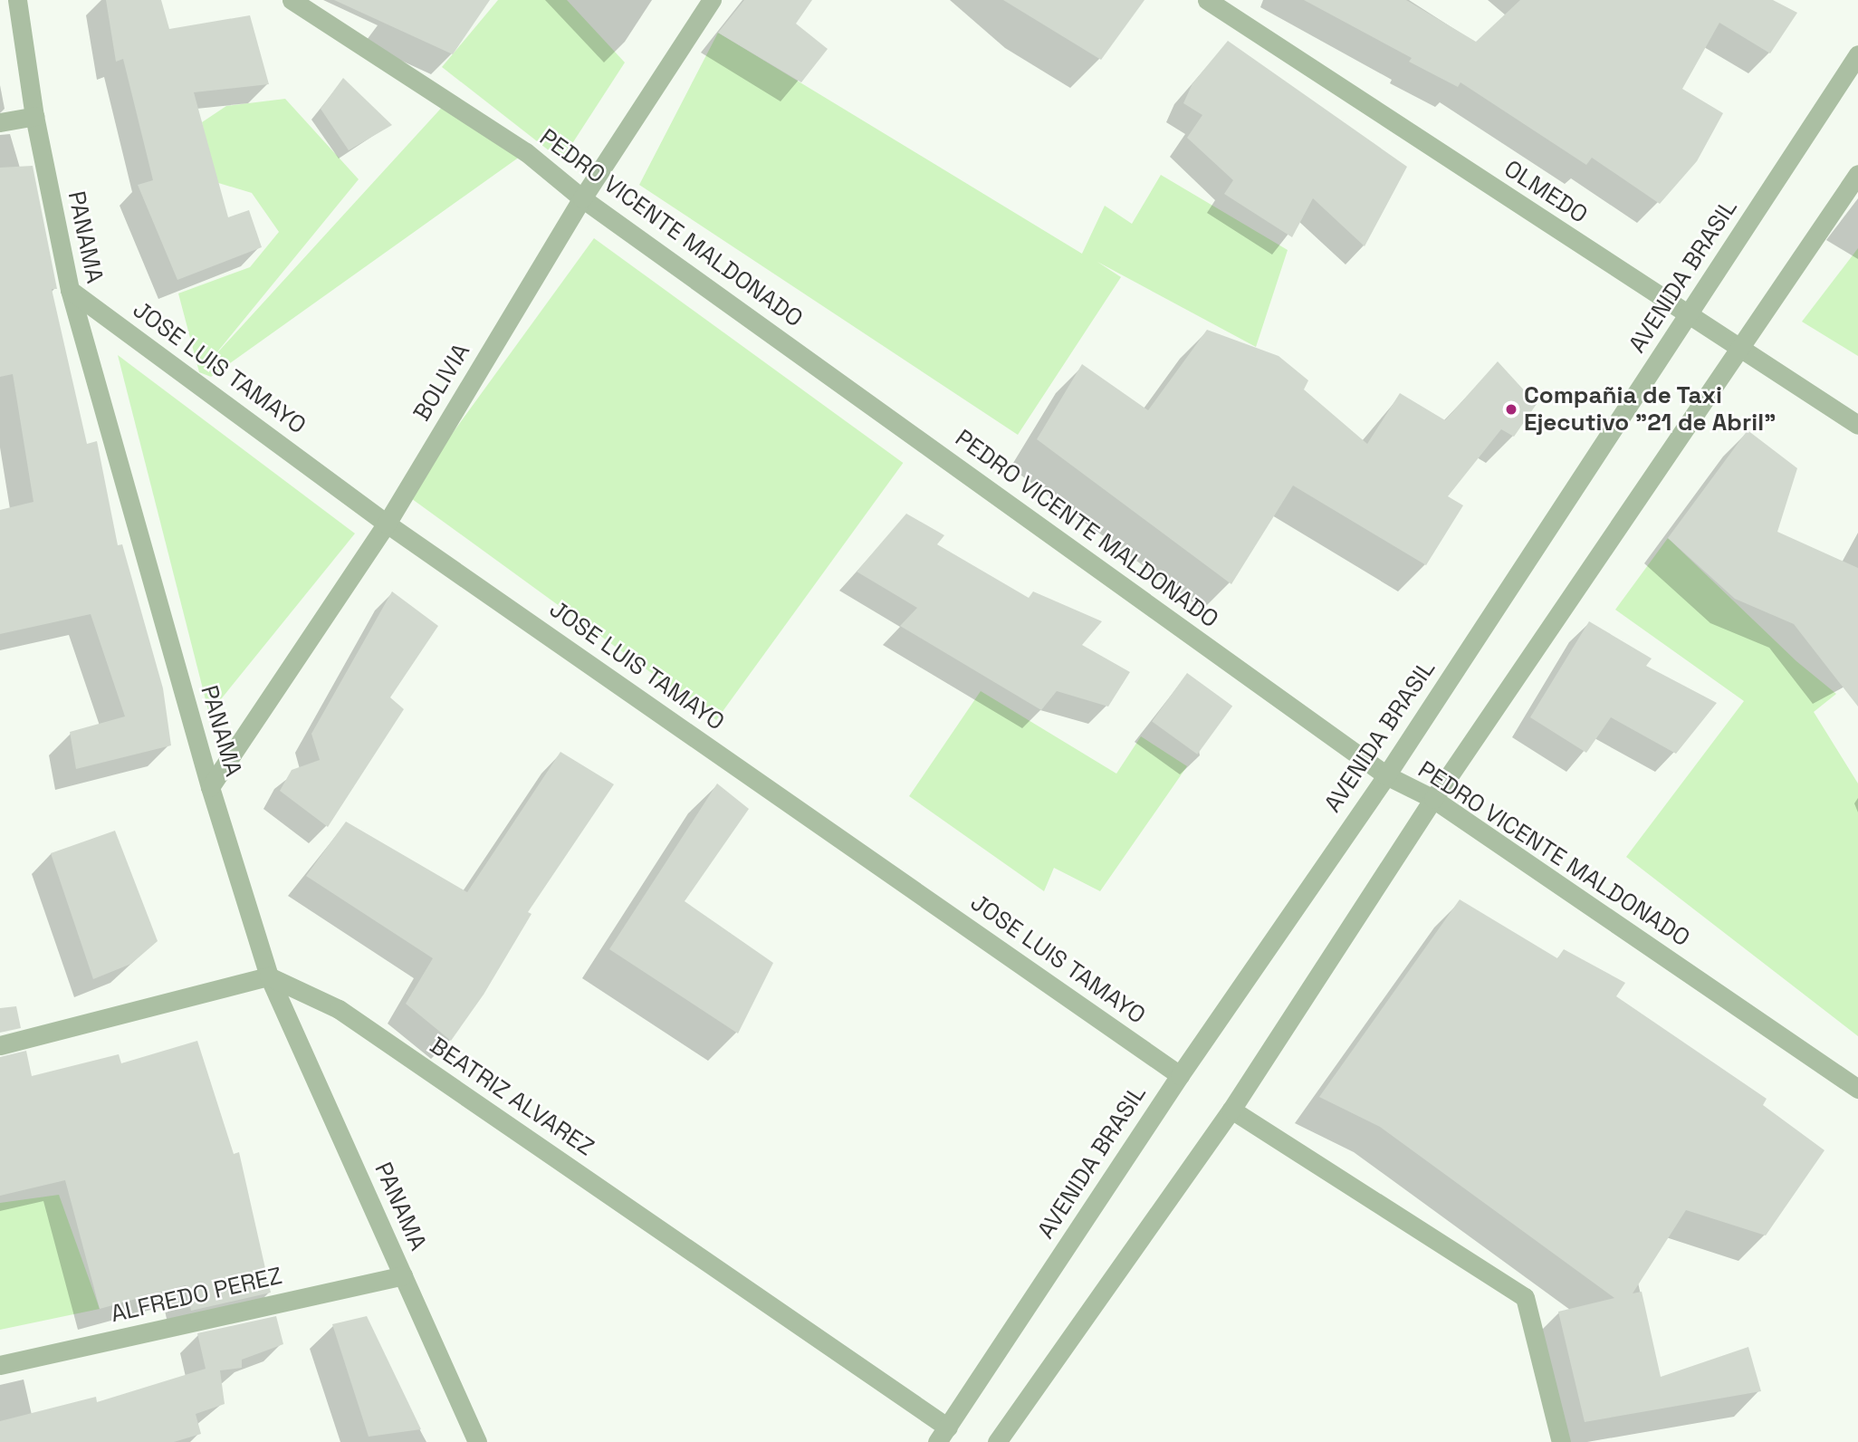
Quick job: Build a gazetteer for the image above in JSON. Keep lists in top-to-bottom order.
{
  "streets": {
    "street": [
      "OLMEDO",
      "PEDRO VICENTE MALDONADO",
      "PANAMA",
      "AVENIDA BRASIL",
      "JOSE LUIS TAMAYO",
      "BOLIVIA",
      "BEATRIZ ALVAREZ",
      "ALFREDO PEREZ"
    ]
  },
  "crossings": [
    ["OLMEDO", "AVENIDA BRASIL"],
    ["PEDRO VICENTE MALDONADO", "AVENIDA BRASIL"],
    ["PEDRO VICENTE MALDONADO", "BOLIVIA"],
    ["PANAMA", "JOSE LUIS TAMAYO"],
    ["PANAMA", "BOLIVIA"],
    ["PANAMA", "BEATRIZ ALVAREZ"],
    ["PANAMA", "ALFREDO PEREZ"],
    ["AVENIDA BRASIL", "JOSE LUIS TAMAYO"],
    ["AVENIDA BRASIL", "BEATRIZ ALVAREZ"],
    ["JOSE LUIS TAMAYO", "BOLIVIA"]
  ],
  "places": ["Compañia de Taxi Ejecutivo \"21 de Abril\""]
}
